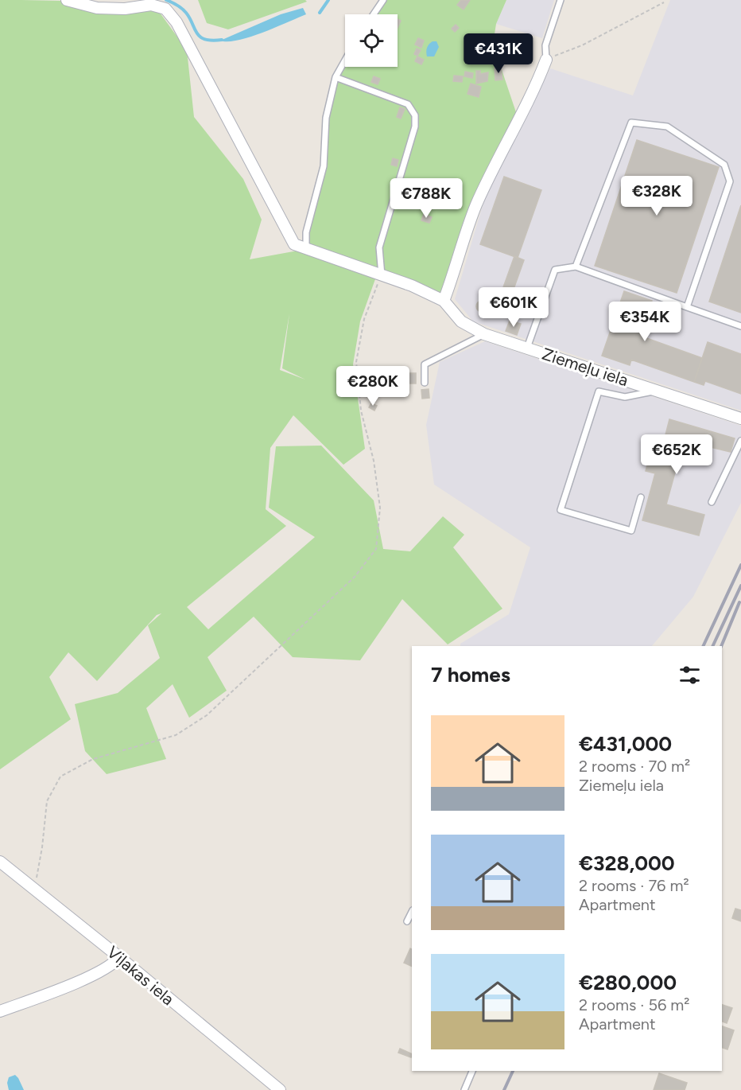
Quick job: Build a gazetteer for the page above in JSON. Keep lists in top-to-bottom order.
{
  "streets": {
    "street": ["Ziemeļu iela", "Viļakas iela"]
  },
  "page": {
    "price": [
      "€431K",
      "€328K",
      "€788K",
      "€601K",
      "€354K",
      "€280K",
      "€652K"
    ],
    "heading": "7 homes",
    "list": [
      {
        "name": "€431,000",
        "note": "2 rooms · 70 m² · Ziemeļu iela"
      },
      {
        "name": "€328,000",
        "note": "2 rooms · 76 m² · Apartment"
      },
      {
        "name": "€280,000",
        "note": "2 rooms · 56 m² · Apartment"
      }
    ]
  }
}
